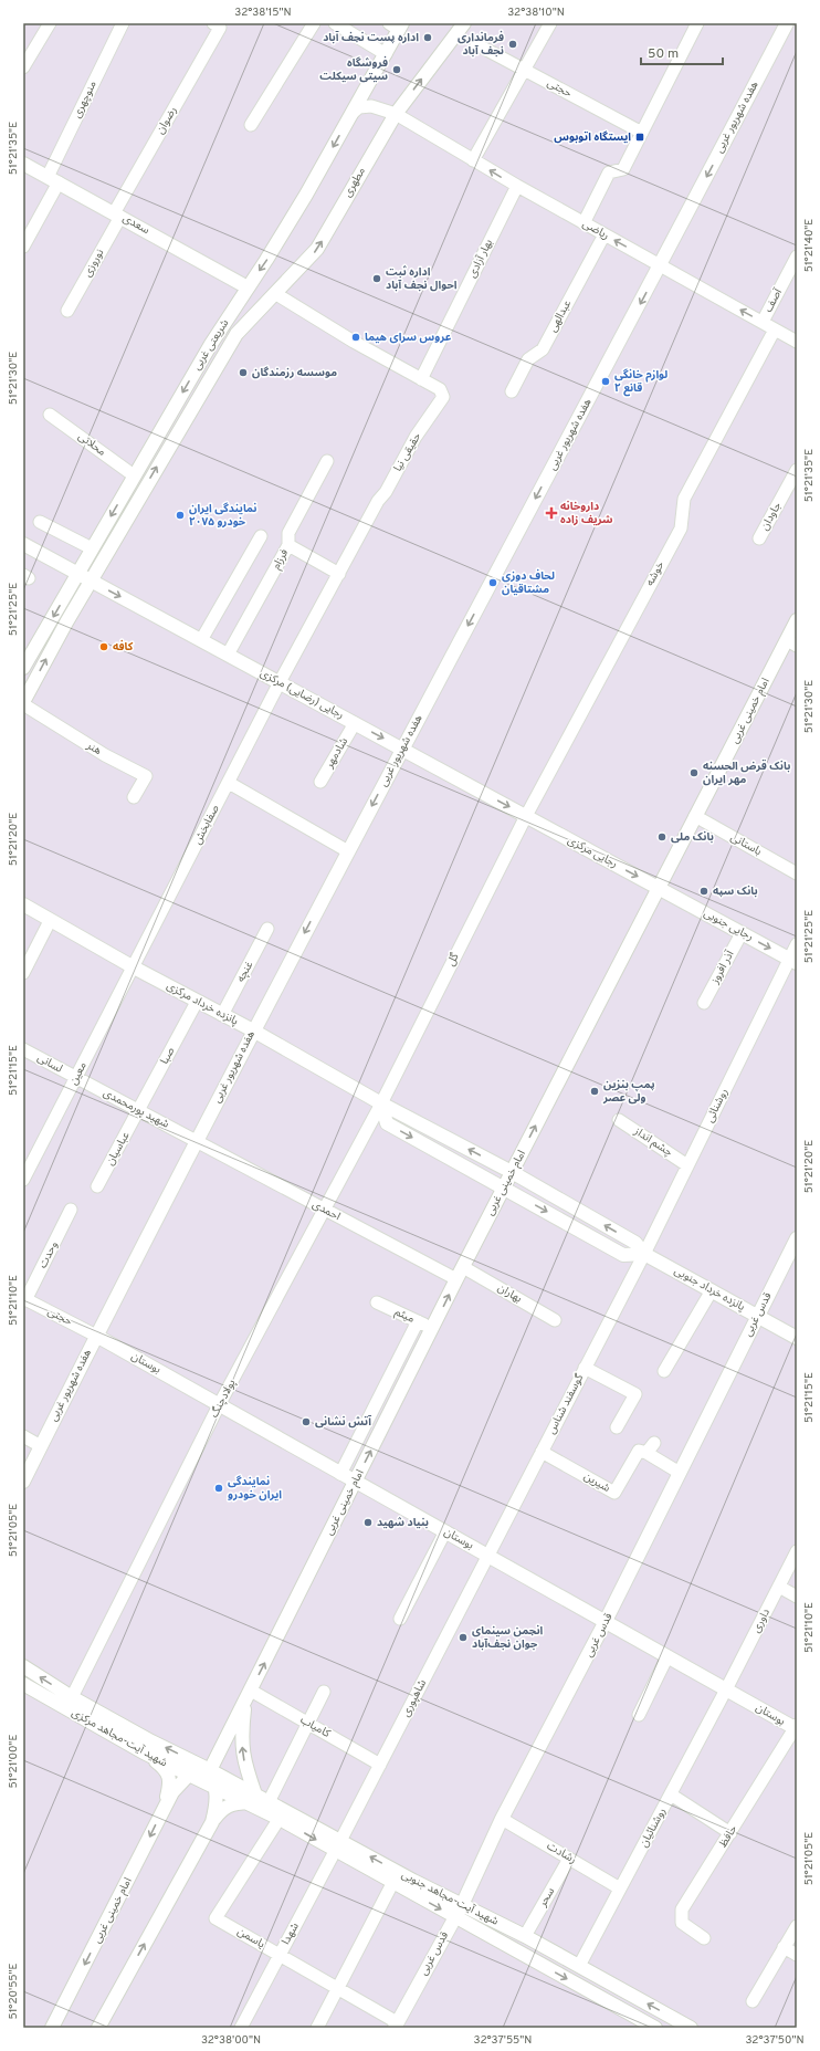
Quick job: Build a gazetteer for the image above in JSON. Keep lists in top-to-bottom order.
{
  "streets": {
    "street": [
      "حجتی",
      "منوچهری",
      "هفده شهریور غربی",
      "رضوان",
      "مطهری",
      "سعدی",
      "ریاضی",
      "بهار آزادی",
      "نوروزی",
      "آصف",
      "عبدالهی",
      "شریعتی غربی",
      "محلاتی",
      "حقیقی نیا",
      "جاودان",
      "فرزام",
      "خوشه",
      "رجایی (رضایی) مرکزی",
      "امام خمینی غربی",
      "هنر",
      "شادمهر",
      "صفابخش",
      "باستانی",
      "رجایی مرکزی",
      "رجایی جنوبی",
      "گل",
      "آذر افروز",
      "غنچه",
      "پانزده خرداد مرکزی",
      "صبا",
      "لسانی",
      "معین",
      "روشنائی",
      "شهید پورمحمدی",
      "چشم انداز",
      "عباسیان",
      "احمدی",
      "وحدت",
      "پانزده خرداد جنوبی",
      "بهاران",
      "قدس غربی",
      "میثم",
      "بوستان",
      "پولادچنگ",
      "گوسفند شناس",
      "شیرین",
      "داوری",
      "شاهپوری",
      "کامیاب",
      "شهید آیت-مجاهد مرکزی",
      "روشنائیان",
      "حافظ",
      "رشادت",
      "سحر",
      "شهید آیت-مجاهد جنوبی",
      "شهدا",
      "یاسمن"
    ]
  },
  "crossings": [
    ["حجتی", "هفده شهریور غربی"],
    ["حجتی", "وحدت"],
    ["حجتی", "بوستان"],
    ["منوچهری", "سعدی"],
    ["هفده شهریور غربی", "ریاضی"],
    ["هفده شهریور غربی", "رجایی (رضایی) مرکزی"],
    ["هفده شهریور غربی", "پانزده خرداد مرکزی"],
    ["هفده شهریور غربی", "شهید پورمحمدی"],
    ["هفده شهریور غربی", "احمدی"],
    ["هفده شهریور غربی", "بوستان"],
    ["رضوان", "سعدی"],
    ["رضوان", "نوروزی"],
    ["مطهری", "ریاضی"],
    ["مطهری", "شریعتی غربی"],
    ["مطهری", "حقیقی نیا"],
    ["سعدی", "نوروزی"],
    ["سعدی", "شریعتی غربی"],
    ["ریاضی", "بهار آزادی"],
    ["ریاضی", "آصف"],
    ["ریاضی", "عبدالهی"],
    ["ریاضی", "شریعتی غربی"],
    ["ریاضی", "خوشه"],
    ["بهار آزادی", "حقیقی نیا"],
    ["شریعتی غربی", "محلاتی"],
    ["شریعتی غربی", "رجایی (رضایی) مرکزی"],
    ["شریعتی غربی", "هنر"],
    ["حقیقی نیا", "رجایی (رضایی) مرکزی"],
    ["حقیقی نیا", "صفابخش"],
    ["فرزام", "رجایی (رضایی) مرکزی"],
    ["خوشه", "رجایی (رضایی) مرکزی"],
    ["خوشه", "رجایی مرکزی"],
    ["خوشه", "گل"],
    ["رجایی (رضایی) مرکزی", "شادمهر"],
    ["رجایی (رضایی) مرکزی", "صفابخش"],
    ["رجایی (رضایی) مرکزی", "رجایی مرکزی"],
    ["رجایی (رضایی) مرکزی", "گل"],
    ["امام خمینی غربی", "باستانی"],
    ["امام خمینی غربی", "رجایی مرکزی"],
    ["امام خمینی غربی", "رجایی جنوبی"],
    ["امام خمینی غربی", "پانزده خرداد مرکزی"],
    ["امام خمینی غربی", "احمدی"],
    ["امام خمینی غربی", "پانزده خرداد جنوبی"],
    ["امام خمینی غربی", "بهاران"],
    ["امام خمینی غربی", "میثم"],
    ["امام خمینی غربی", "بوستان"],
    ["امام خمینی غربی", "کامیاب"],
    ["امام خمینی غربی", "شهید آیت-مجاهد مرکزی"],
    ["امام خمینی غربی", "شهید آیت-مجاهد جنوبی"],
    ["صفابخش", "پانزده خرداد مرکزی"],
    ["صفابخش", "معین"],
    ["رجایی مرکزی", "رجایی جنوبی"],
    ["رجایی مرکزی", "گل"],
    ["رجایی جنوبی", "آذر افروز"],
    ["رجایی جنوبی", "روشنائی"],
    ["گل", "پانزده خرداد مرکزی"],
    ["گل", "پولادچنگ"],
    ["غنچه", "پانزده خرداد مرکزی"],
    ["پانزده خرداد مرکزی", "صبا"],
    ["پانزده خرداد مرکزی", "معین"],
    ["پانزده خرداد مرکزی", "پانزده خرداد جنوبی"],
    ["پانزده خرداد مرکزی", "پولادچنگ"],
    ["صبا", "شهید پورمحمدی"],
    ["صبا", "عباسیان"],
    ["لسانی", "معین"],
    ["لسانی", "شهید پورمحمدی"],
    ["معین", "شهید پورمحمدی"],
    ["روشنائی", "چشم انداز"],
    ["روشنائی", "پانزده خرداد جنوبی"],
    ["روشنائی", "گوسفند شناس"],
    ["شهید پورمحمدی", "عباسیان"],
    ["شهید پورمحمدی", "احمدی"],
    ["احمدی", "پولادچنگ"],
    ["پانزده خرداد جنوبی", "قدس غربی"],
    ["پانزده خرداد جنوبی", "گوسفند شناس"],
    ["قدس غربی", "بوستان"],
    ["قدس غربی", "رشادت"],
    ["قدس غربی", "شهید آیت-مجاهد جنوبی"],
    ["قدس غربی", "یاسمن"],
    ["بوستان", "پولادچنگ"],
    ["بوستان", "گوسفند شناس"],
    ["بوستان", "داوری"],
    ["بوستان", "شاهپوری"],
    ["بوستان", "روشنائیان"],
    ["بوستان", "حافظ"],
    ["پولادچنگ", "شهید آیت-مجاهد مرکزی"],
    ["گوسفند شناس", "شیرین"],
    ["گوسفند شناس", "شاهپوری"],
    ["داوری", "روشنائیان"],
    ["شاهپوری", "کامیاب"],
    ["شاهپوری", "شهید آیت-مجاهد جنوبی"],
    ["شاهپوری", "شهدا"],
    ["شهید آیت-مجاهد مرکزی", "شهید آیت-مجاهد جنوبی"],
    ["روشنائیان", "رشادت"],
    ["روشنائیان", "شهید آیت-مجاهد جنوبی"],
    ["رشادت", "سحر"],
    ["سحر", "شهید آیت-مجاهد جنوبی"],
    ["شهید آیت-مجاهد جنوبی", "شهدا"],
    ["شهید آیت-مجاهد جنوبی", "یاسمن"],
    ["شهدا", "یاسمن"]
  ],
  "one_way": [
    "هفده شهریور غربی",
    "ریاضی",
    "رجایی (رضایی) مرکزی",
    "رجایی مرکزی",
    "رجایی جنوبی"
  ],
  "places": {
    "other": [
      "اداره پست نجف آباد",
      "فرمانداری نجف آباد",
      "فروشگاه سيتی سیکلت",
      "اداره ثبت احوال نجف آباد",
      "عروس سرای هیما",
      "موسسه رزمندگان",
      "لوازم خانگی قانع ۲",
      "نمایندگی ایران خودرو ۲۰۷۵",
      "لحاف دوزی مشتاقیان",
      "کافه",
      "بانک قرض الحسنه مهر ایران",
      "بانک ملی",
      "بانک سپه",
      "پمپ بنزین ولی عصر",
      "آتش نشانی",
      "نمایندگی ایران خودرو",
      "بنیاد شهید",
      "انجمن سینمای جوان نجف‌آباد"
    ],
    "transit": ["ایستگاه اتوبوس"],
    "health": ["داروخانه شریف زاده"]
  },
  "scale_bar": "50 m",
  "coordinates": [
    "32°38'15\"N",
    "32°38'10\"N",
    "51°21'35\"E",
    "51°21'40\"E",
    "51°21'30\"E",
    "51°21'25\"E",
    "51°21'20\"E",
    "51°21'15\"E",
    "51°21'10\"E",
    "51°21'05\"E",
    "51°21'00\"E",
    "51°20'55\"E",
    "32°38'00\"N",
    "32°37'55\"N",
    "32°37'50\"N"
  ]
}
